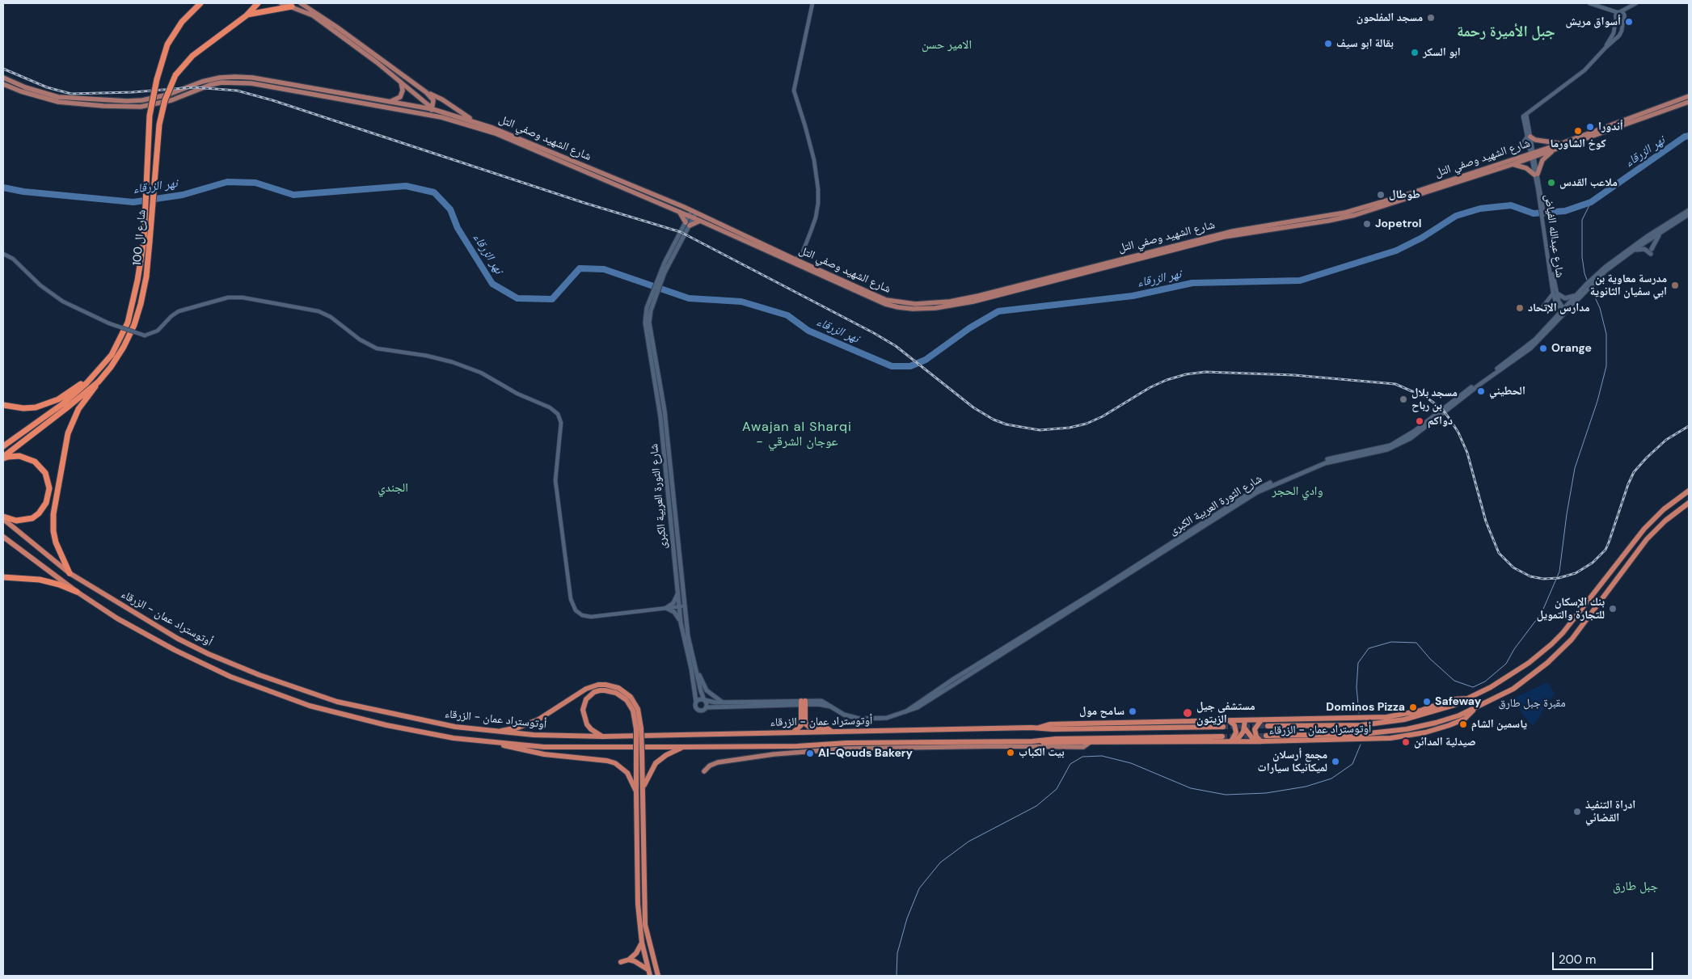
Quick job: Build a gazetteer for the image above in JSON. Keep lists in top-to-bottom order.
{
  "streets": {
    "highway": ["شارع ال 100", "أوتوستراد عمان - الزرقاء"],
    "main road": ["شارع الشهيد وصفي التل", "شارع الثورة العربية الكبرى"],
    "street": ["شارع عبدالله الفياض"]
  },
  "crossings": [
    ["شارع الشهيد وصفي التل", "شارع عبدالله الفياض"],
    ["شارع عبدالله الفياض", "شارع الثورة العربية الكبرى"]
  ],
  "districts": [
    "جبل الأميرة رحمة",
    "الامير حسن",
    "Awajan al Sharqi - عوجان الشرقي",
    "الجندي",
    "وادي الحجر",
    "جبل طارق"
  ],
  "water": ["نهر الزرقاء"],
  "parks": ["مقبرة جبل طارق"],
  "places": [
    "مسجد المفلحون",
    "أسواق مريش",
    "بقالة ابو سيف",
    "ابو السكر",
    "أندورا",
    "كوخ الشاورما",
    "ملاعب القدس",
    "طوطال",
    "Jopetrol",
    "مدرسة معاوية بن ابي سفيان الثانوية",
    "مدارس الإتحاد",
    "Orange",
    "الحطيني",
    "مسجد بلال بن رباح",
    "دواكم",
    "بنك الإسكان للتجارة والتمويل",
    "Safeway",
    "Dominos Pizza",
    "سامح مول",
    "مستشفى جيل الزيتون",
    "ياسمين الشام",
    "صيدلية المدائن",
    "بيت الكباب",
    "Al-Qouds Bakery",
    "مجمع أرسلان لميكانيكا سيارات",
    "ادراة التنفيذ القضائي"
  ],
  "scale_bar": "200 m"
}
